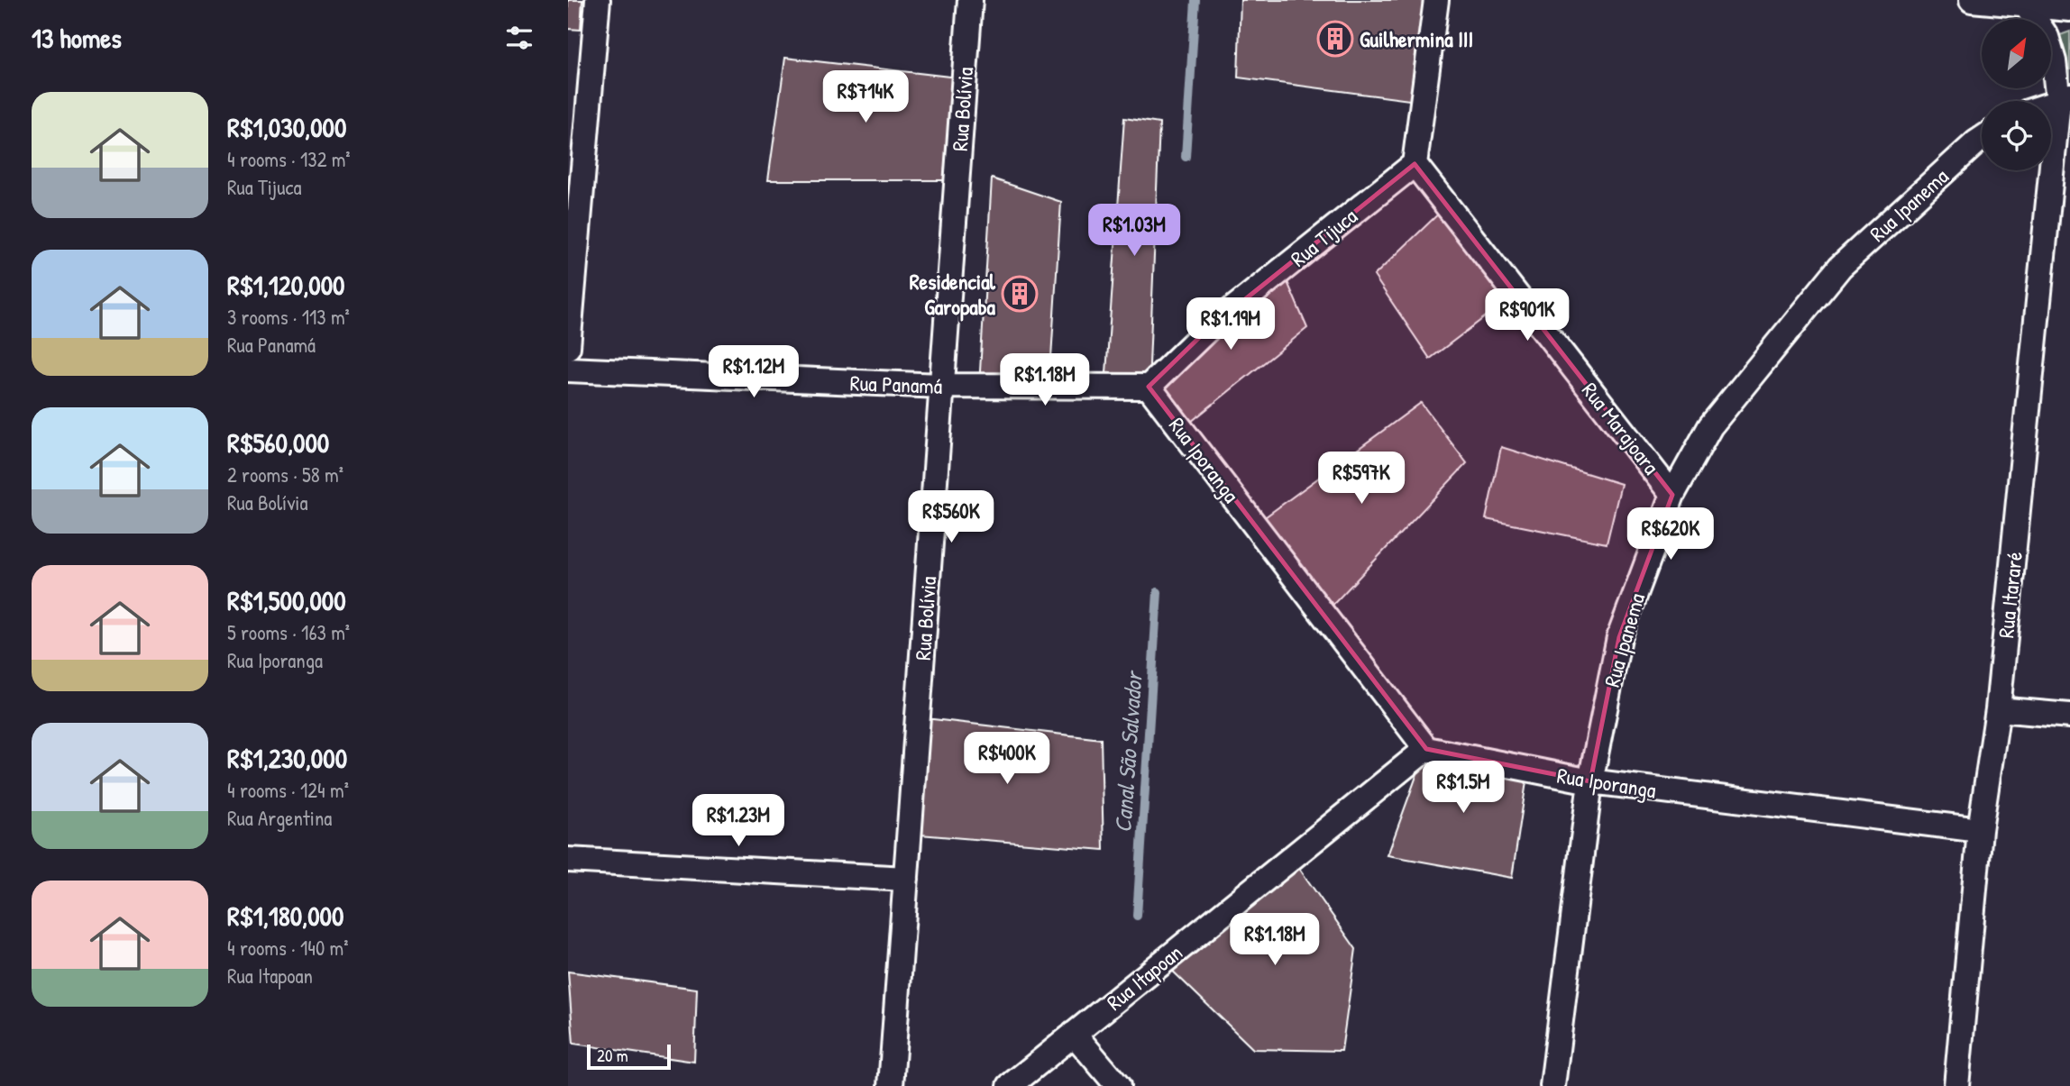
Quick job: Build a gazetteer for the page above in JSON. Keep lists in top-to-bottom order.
{
  "streets": {
    "street": [
      "Rua Bolívia",
      "Rua Ipanema",
      "Rua Tijuca",
      "Rua Panamá",
      "Rua Marajoara",
      "Rua Iporanga",
      "Rua Itararé",
      "Rua Itapoan"
    ]
  },
  "crossings": [
    ["Rua Bolívia", "Rua Panamá"],
    ["Rua Ipanema", "Rua Marajoara"],
    ["Rua Ipanema", "Rua Iporanga"],
    ["Rua Tijuca", "Rua Panamá"],
    ["Rua Tijuca", "Rua Marajoara"],
    ["Rua Tijuca", "Rua Iporanga"],
    ["Rua Panamá", "Rua Iporanga"],
    ["Rua Iporanga", "Rua Itararé"],
    ["Rua Iporanga", "Rua Itapoan"]
  ],
  "water": ["Canal São Salvador"],
  "places": {
    "building": ["Guilhermina III", "Residencial Garopaba"]
  },
  "scale_bar": "20 m",
  "north": "top right",
  "page": {
    "heading": "13 homes",
    "price": [
      "R$714K",
      "R$1.03M",
      "R$901K",
      "R$1.19M",
      "R$1.12M",
      "R$1.18M",
      "R$597K",
      "R$560K",
      "R$620K",
      "R$400K",
      "R$1.5M",
      "R$1.23M",
      "R$1.18M"
    ],
    "list": [
      {
        "name": "R$1,030,000",
        "note": "4 rooms · 132 m² · Rua Tijuca"
      },
      {
        "name": "R$1,120,000",
        "note": "3 rooms · 113 m² · Rua Panamá"
      },
      {
        "name": "R$560,000",
        "note": "2 rooms · 58 m² · Rua Bolívia"
      },
      {
        "name": "R$1,500,000",
        "note": "5 rooms · 163 m² · Rua Iporanga"
      },
      {
        "name": "R$1,230,000",
        "note": "4 rooms · 124 m² · Rua Argentina"
      },
      {
        "name": "R$1,180,000",
        "note": "4 rooms · 140 m² · Rua Itapoan"
      }
    ],
    "scale": "20 m"
  }
}
